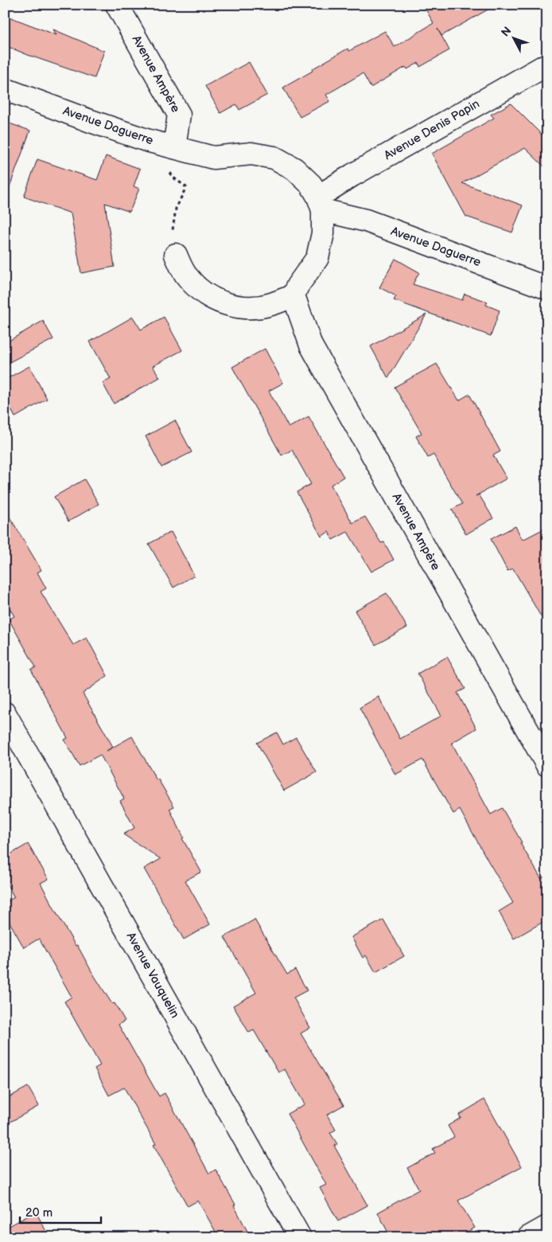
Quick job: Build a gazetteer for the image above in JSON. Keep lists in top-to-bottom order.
{
  "streets": {
    "street": [
      "Avenue Ampère",
      "Avenue Daguerre",
      "Avenue Denis Papin",
      "Avenue Vauquelin"
    ]
  },
  "crossings": [
    ["Avenue Ampère", "Avenue Daguerre"],
    ["Avenue Daguerre", "Avenue Denis Papin"]
  ],
  "scale_bar": "20 m",
  "north": "top left"
}
